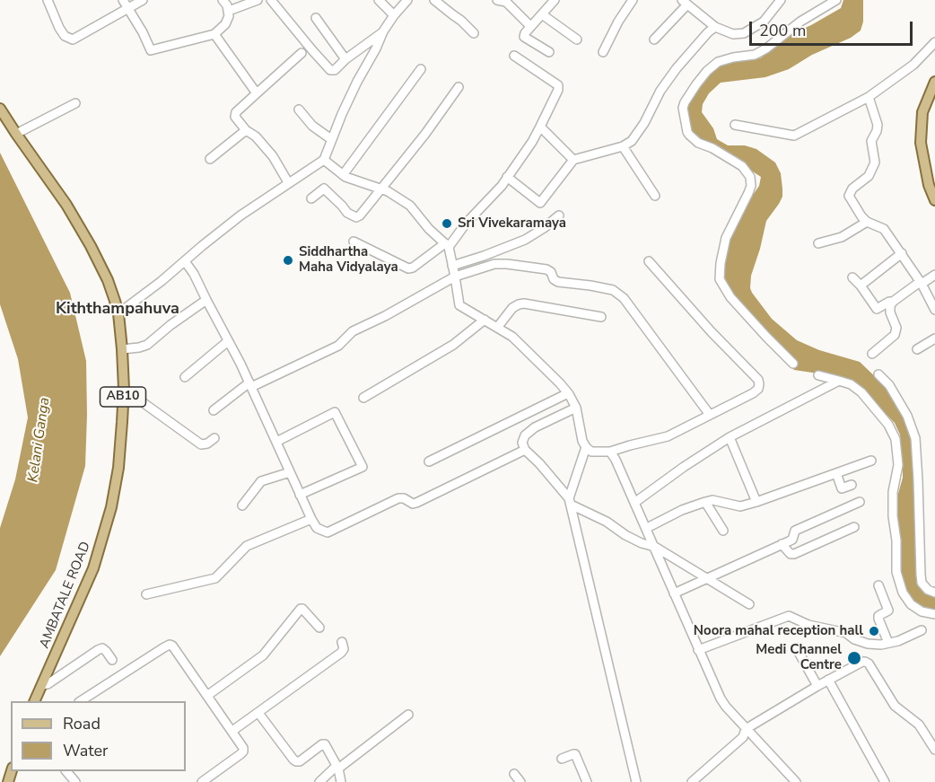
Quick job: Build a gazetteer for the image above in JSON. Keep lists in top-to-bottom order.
{
  "streets": {
    "main road": ["AB10", "AMBATALE ROAD"]
  },
  "districts": ["Kiththampahuva"],
  "water": ["Kelani Ganga"],
  "places": [
    "Sri Vivekaramaya",
    "Siddhartha Maha Vidyalaya",
    "Noora mahal reception hall",
    "Medi Channel Centre"
  ],
  "legend": ["Road", "Water"],
  "scale_bar": "200 m"
}
